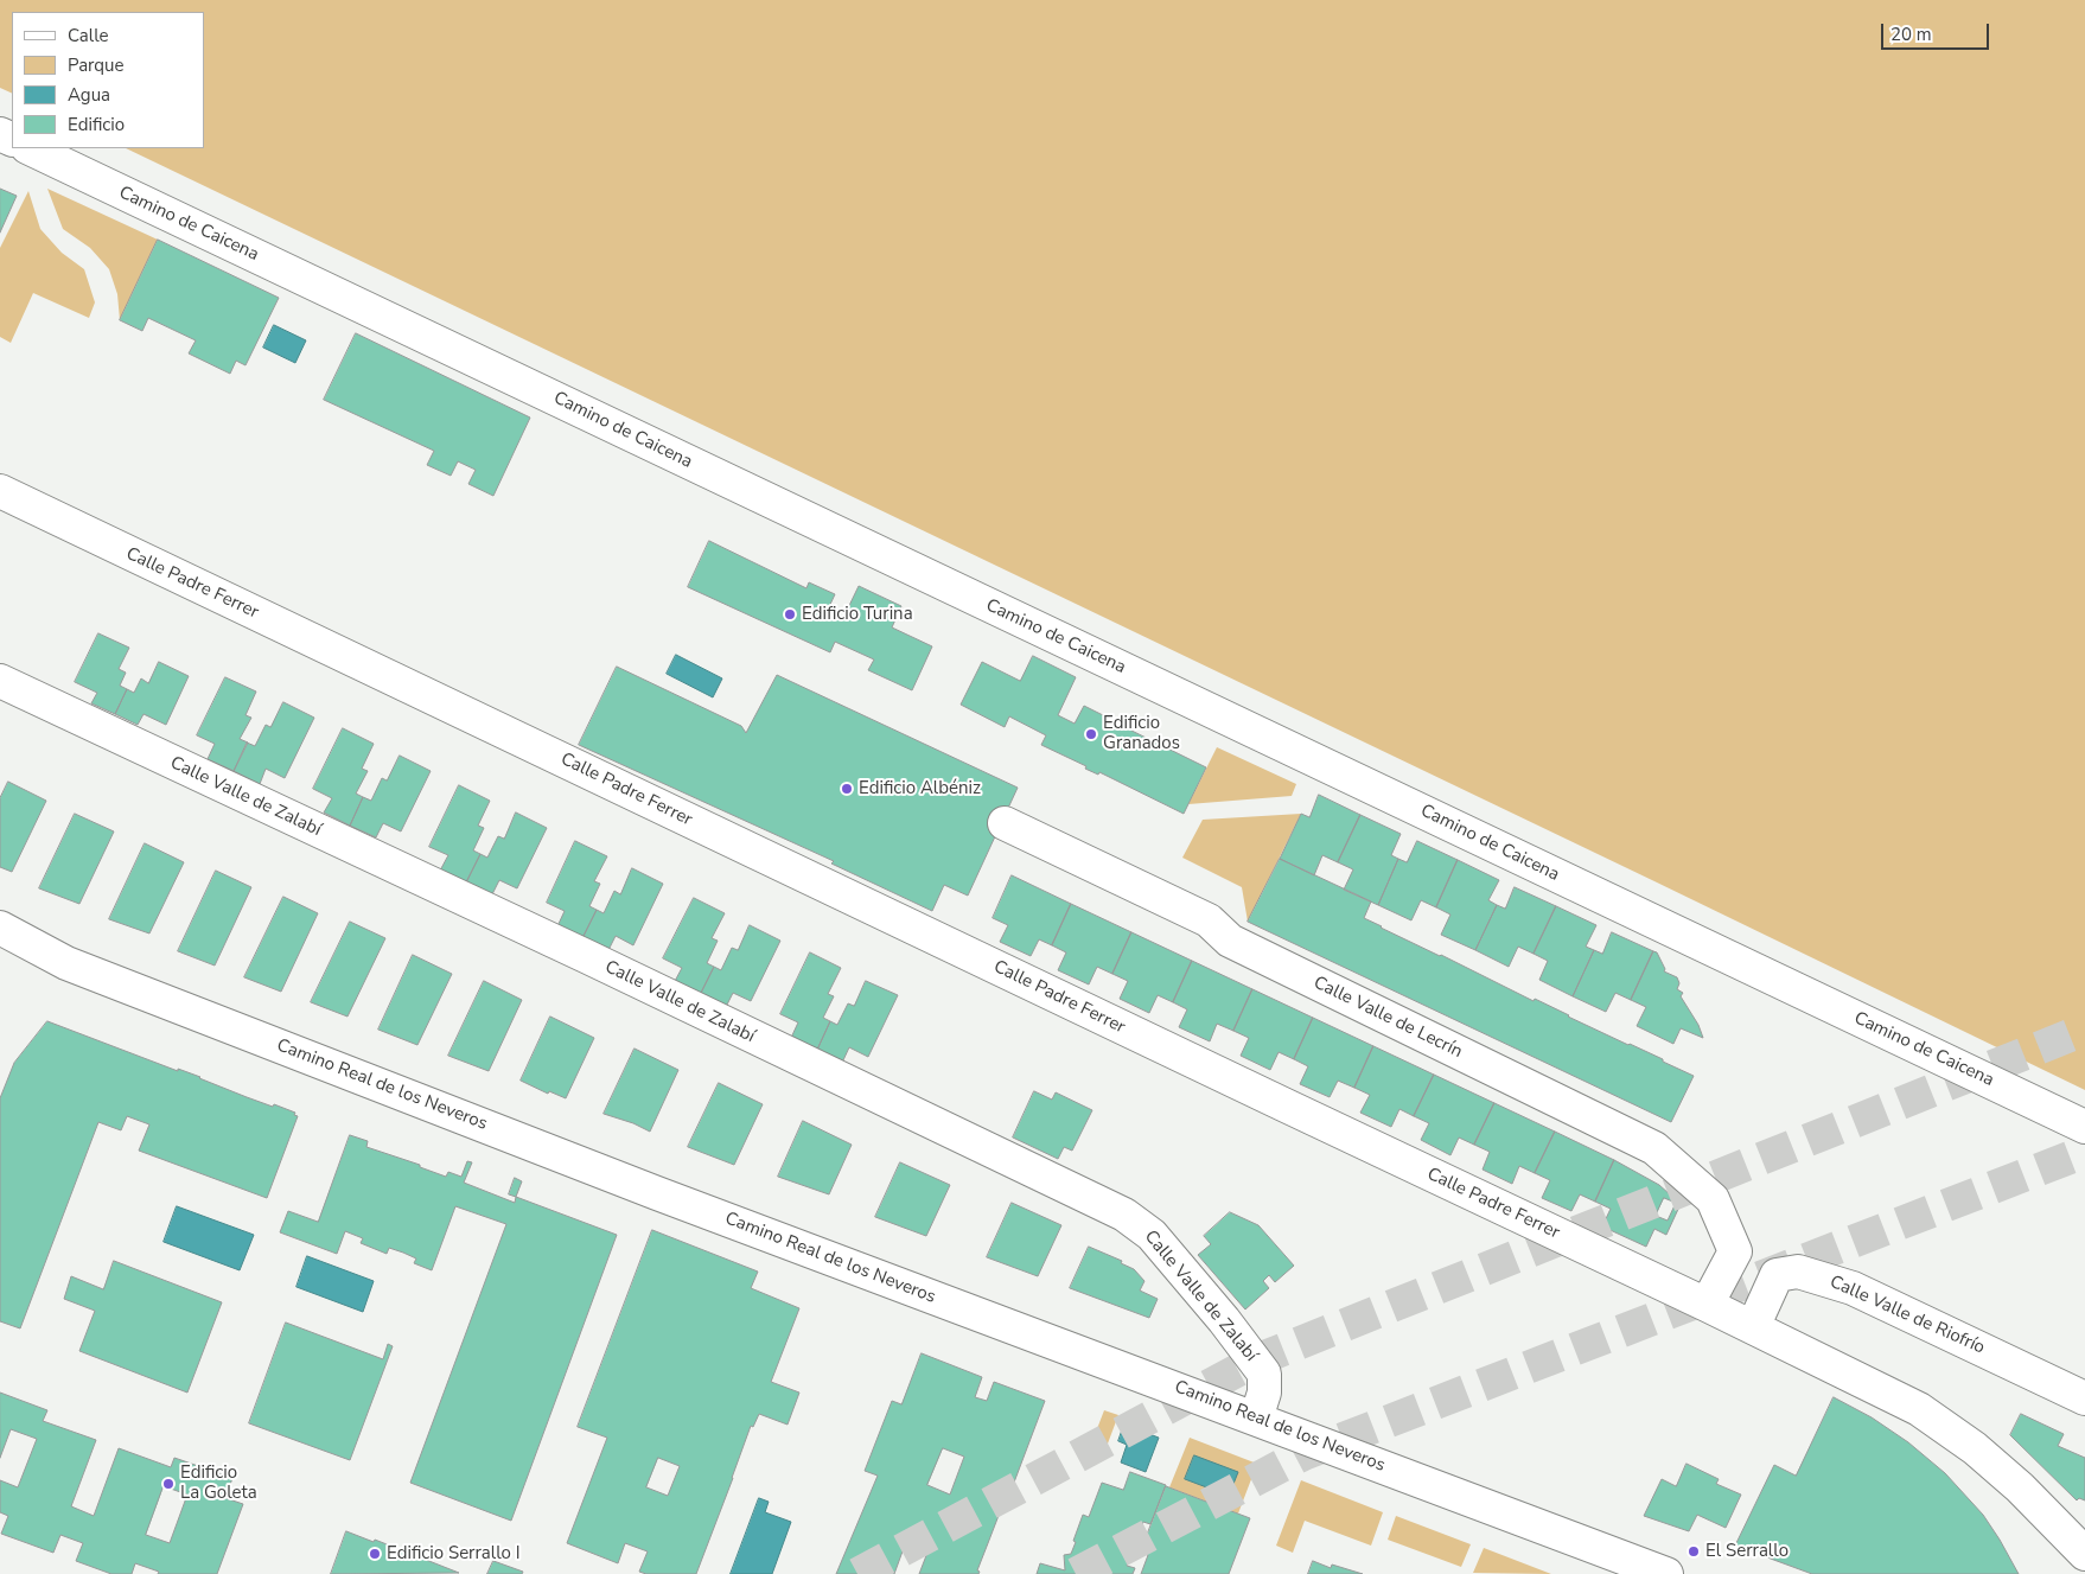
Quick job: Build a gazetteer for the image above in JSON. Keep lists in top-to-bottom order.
{
  "streets": {
    "street": [
      "Camino de Caicena",
      "Calle Padre Ferrer",
      "Calle Valle de Zalabí",
      "Calle Valle de Lecrín",
      "Camino Real de los Neveros",
      "Calle Valle de Riofrío"
    ]
  },
  "crossings": [
    ["Calle Valle de Zalabí", "Camino Real de los Neveros"]
  ],
  "places": [
    "Edificio Turina",
    "Edificio Granados",
    "Edificio Albéniz",
    "Edificio La Goleta",
    "El Serrallo",
    "Edificio Serrallo I"
  ],
  "legend": [
    "Calle",
    "Parque",
    "Agua",
    "Edificio"
  ],
  "scale_bar": "20 m"
}
